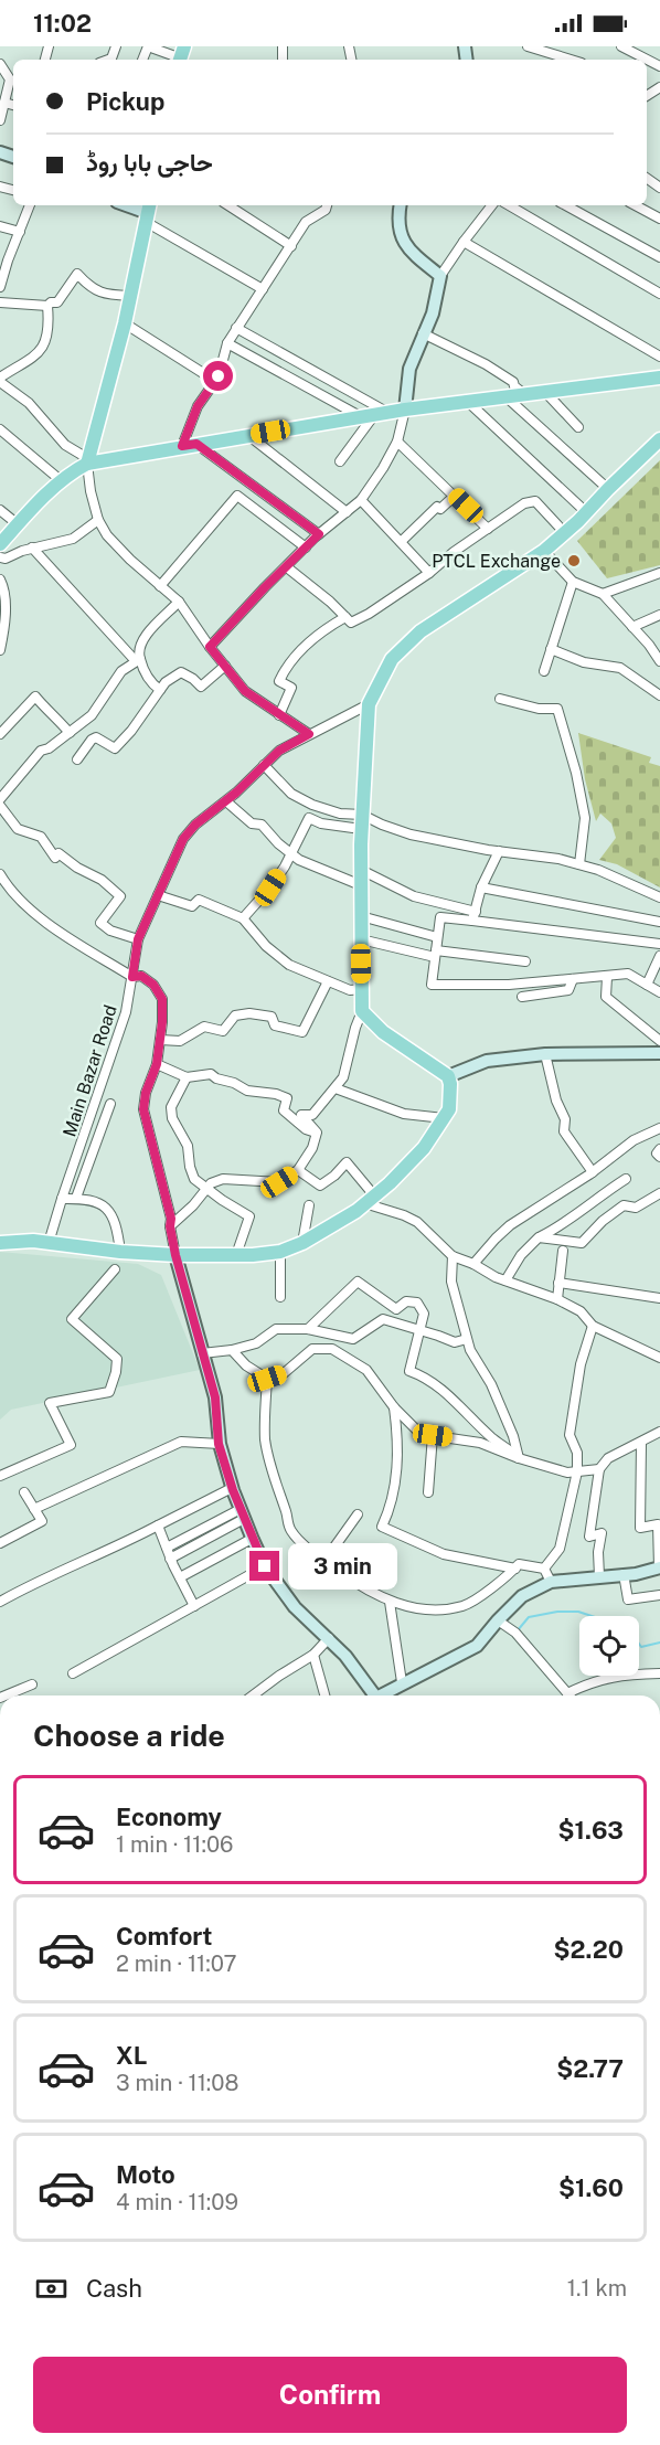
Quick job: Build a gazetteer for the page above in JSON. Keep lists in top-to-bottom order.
{
  "streets": {
    "street": ["Main Bazar Road"]
  },
  "places": ["PTCL Exchange"],
  "page": {
    "status": "11:02",
    "banner": ["Pickup", "حاجی بابا روڈ"],
    "bubble": "3 min",
    "heading": "Choose a ride",
    "list": [
      {
        "name": "Economy",
        "note": "1 min · 11:06",
        "value": "$1.63"
      },
      {
        "name": "Comfort",
        "note": "2 min · 11:07",
        "value": "$2.20"
      },
      {
        "name": "XL",
        "note": "3 min · 11:08",
        "value": "$2.77"
      },
      {
        "name": "Moto",
        "note": "4 min · 11:09",
        "value": "$1.60"
      }
    ],
    "pay": ["Cash", "1.1 km"],
    "buttons": "Confirm"
  }
}
